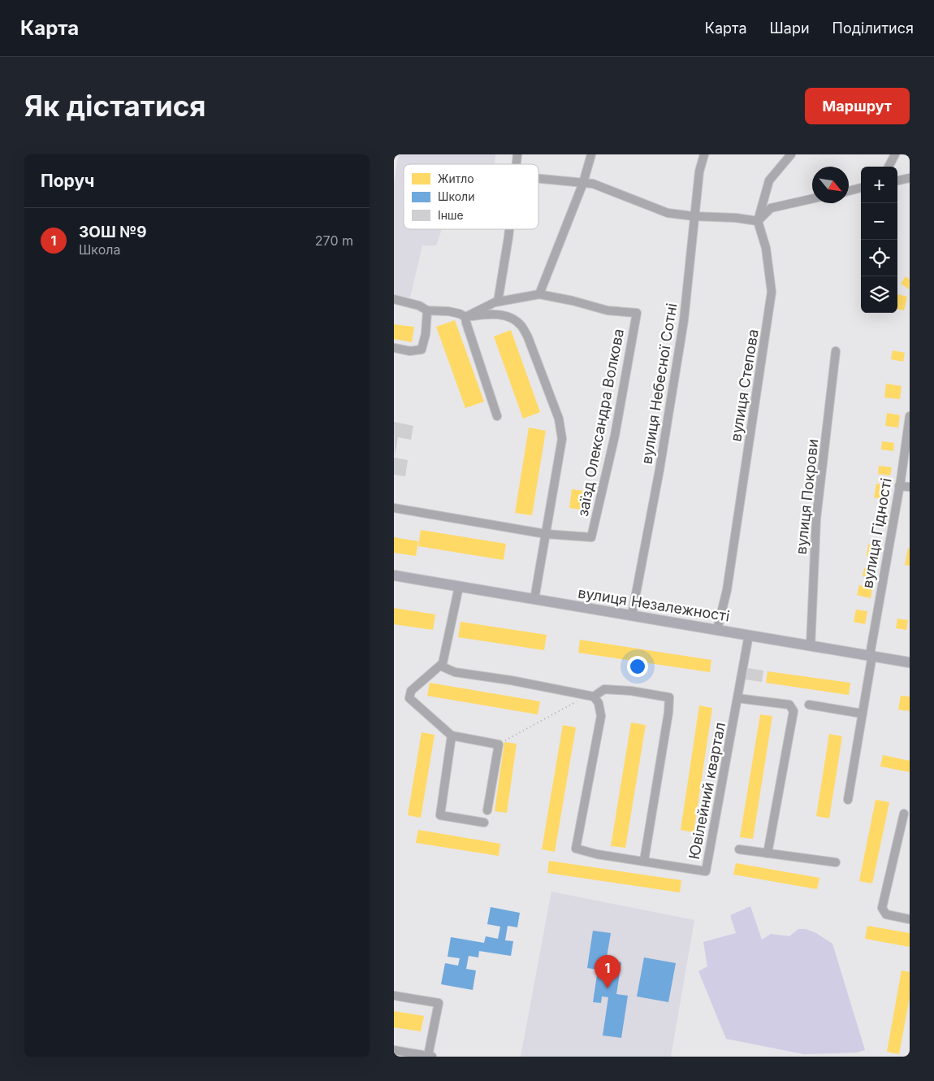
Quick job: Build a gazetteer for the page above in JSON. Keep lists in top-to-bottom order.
{
  "streets": {
    "main road": ["вулиця Незалежності"],
    "street": [
      "вулиця Небесної Сотні",
      "вулиця Степова",
      "заїзд Олександра Волкова",
      "вулиця Покрови",
      "вулиця Гідності",
      "Ювілейний квартал"
    ]
  },
  "crossings": [
    ["вулиця Небесної Сотні", "вулиця Незалежності"],
    ["вулиця Степова", "вулиця Незалежності"],
    ["вулиця Покрови", "вулиця Незалежності"],
    ["вулиця Гідності", "вулиця Незалежності"],
    ["вулиця Незалежності", "Ювілейний квартал"]
  ],
  "legend": ["Житло", "Школи", "Інше"],
  "north": "bottom right",
  "page": {
    "header": "Карта",
    "nav": ["Карта", "Шари", "Поділитися"],
    "buttons": "Маршрут",
    "title": "Як дістатися",
    "heading": "Поруч",
    "map_buttons": ["+", "−"],
    "list": [
      {
        "mark": "1",
        "name": "ЗОШ №9",
        "note": "Школа",
        "value": "270 m"
      }
    ],
    "pins": "1"
  }
}
